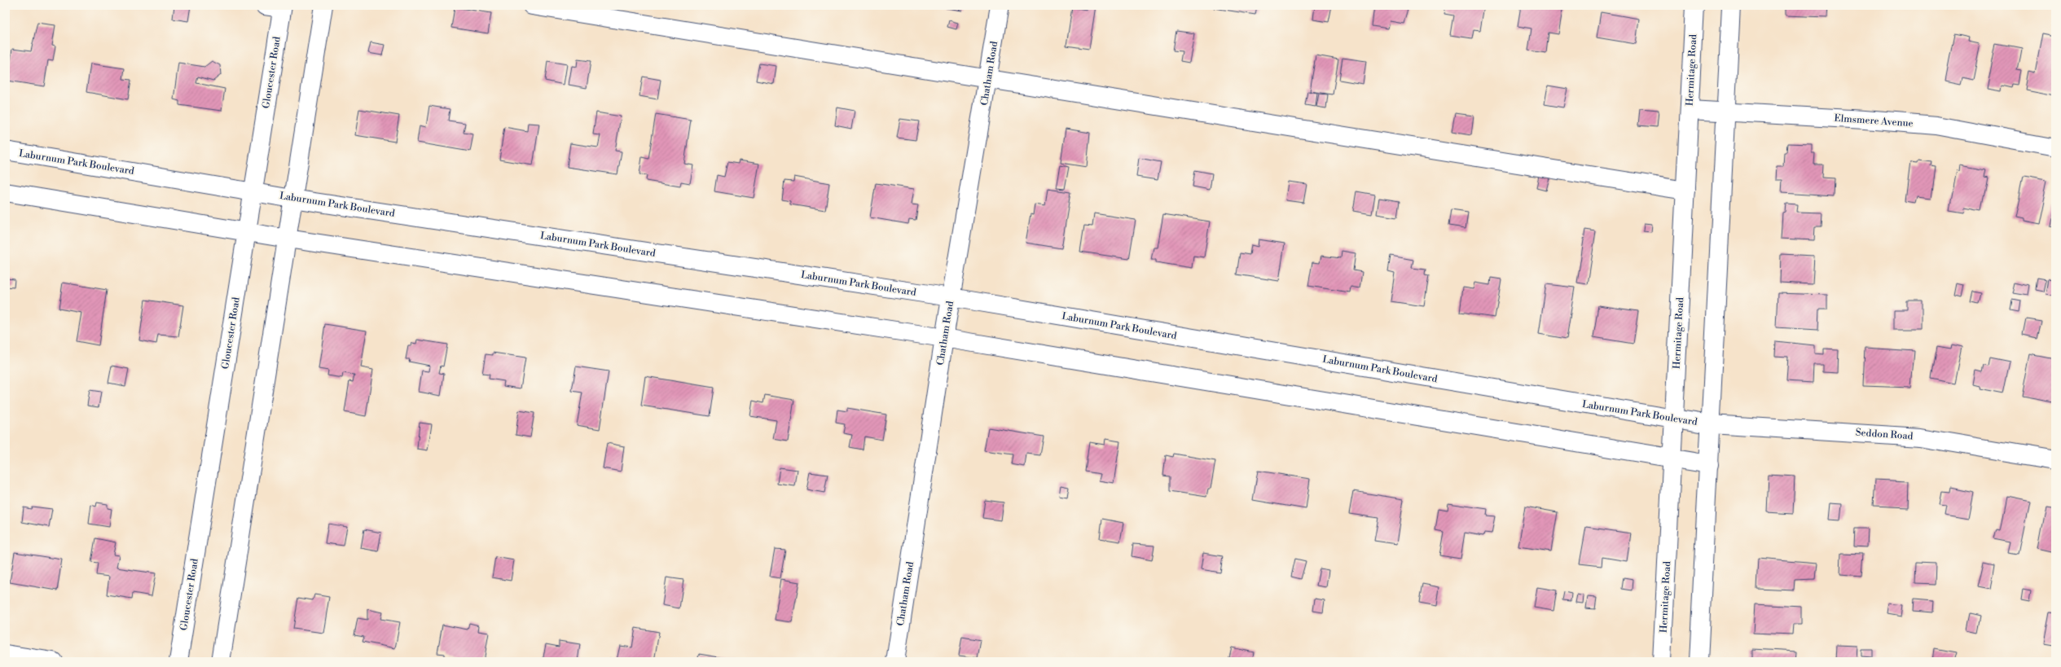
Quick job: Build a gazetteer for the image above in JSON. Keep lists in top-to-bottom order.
{
  "streets": {
    "street": [
      "Hermitage Road",
      "Gloucester Road",
      "Chatham Road",
      "Elmsmere Avenue",
      "Laburnum Park Boulevard",
      "Seddon Road"
    ]
  },
  "crossings": [
    ["Hermitage Road", "Elmsmere Avenue"],
    ["Hermitage Road", "Laburnum Park Boulevard"],
    ["Gloucester Road", "Laburnum Park Boulevard"],
    ["Chatham Road", "Laburnum Park Boulevard"],
    ["Laburnum Park Boulevard", "Seddon Road"]
  ]
}
